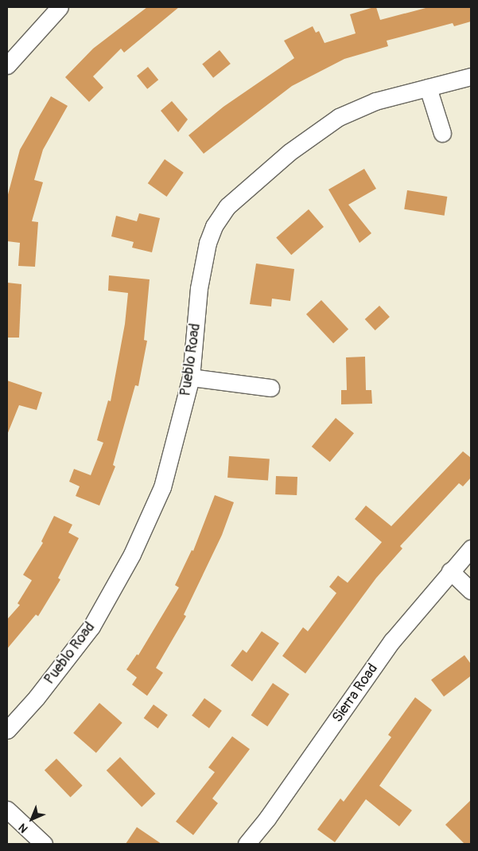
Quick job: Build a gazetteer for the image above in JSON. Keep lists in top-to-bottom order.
{
  "streets": {
    "street": ["Pueblo Road", "Sierra Road"]
  },
  "north": "bottom left"
}
